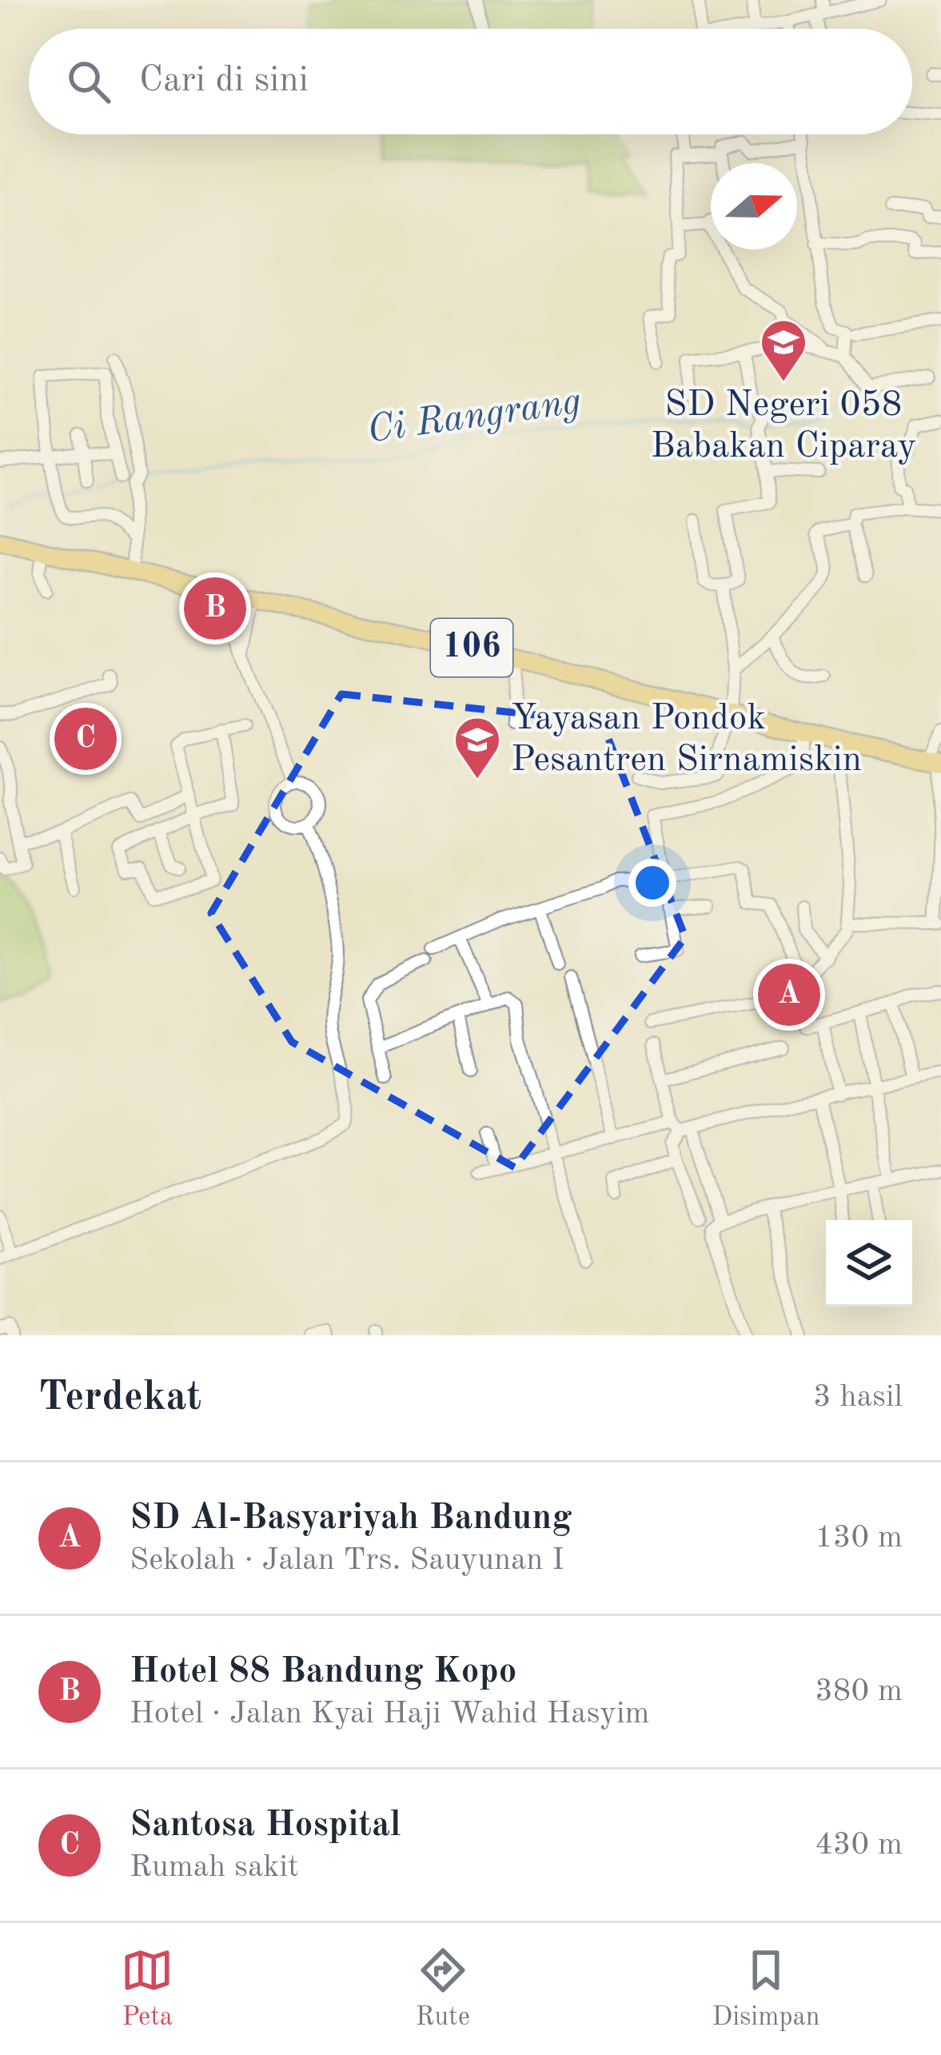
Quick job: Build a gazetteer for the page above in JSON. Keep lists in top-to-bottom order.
{
  "streets": {
    "main road": ["106"]
  },
  "water": ["Ci Rangrang"],
  "places": {
    "school or university": ["SD Negeri 058 Babakan Ciparay", "Yayasan Pondok Pesantren Sirnamiskin"]
  },
  "north": "right",
  "page": {
    "search": "Cari di sini",
    "pins": ["B", "C", "A"],
    "heading": ["Terdekat", "3 hasil"],
    "list": [
      {
        "mark": "A",
        "name": "SD Al-Basyariyah Bandung",
        "note": "Sekolah · Jalan Trs. Sauyunan I",
        "value": "130 m"
      },
      {
        "mark": "B",
        "name": "Hotel 88 Bandung Kopo",
        "note": "Hotel · Jalan Kyai Haji Wahid Hasyim",
        "value": "380 m"
      },
      {
        "mark": "C",
        "name": "Santosa Hospital",
        "note": "Rumah sakit",
        "value": "430 m"
      }
    ],
    "nav": ["Peta", "Rute", "Disimpan"]
  }
}
